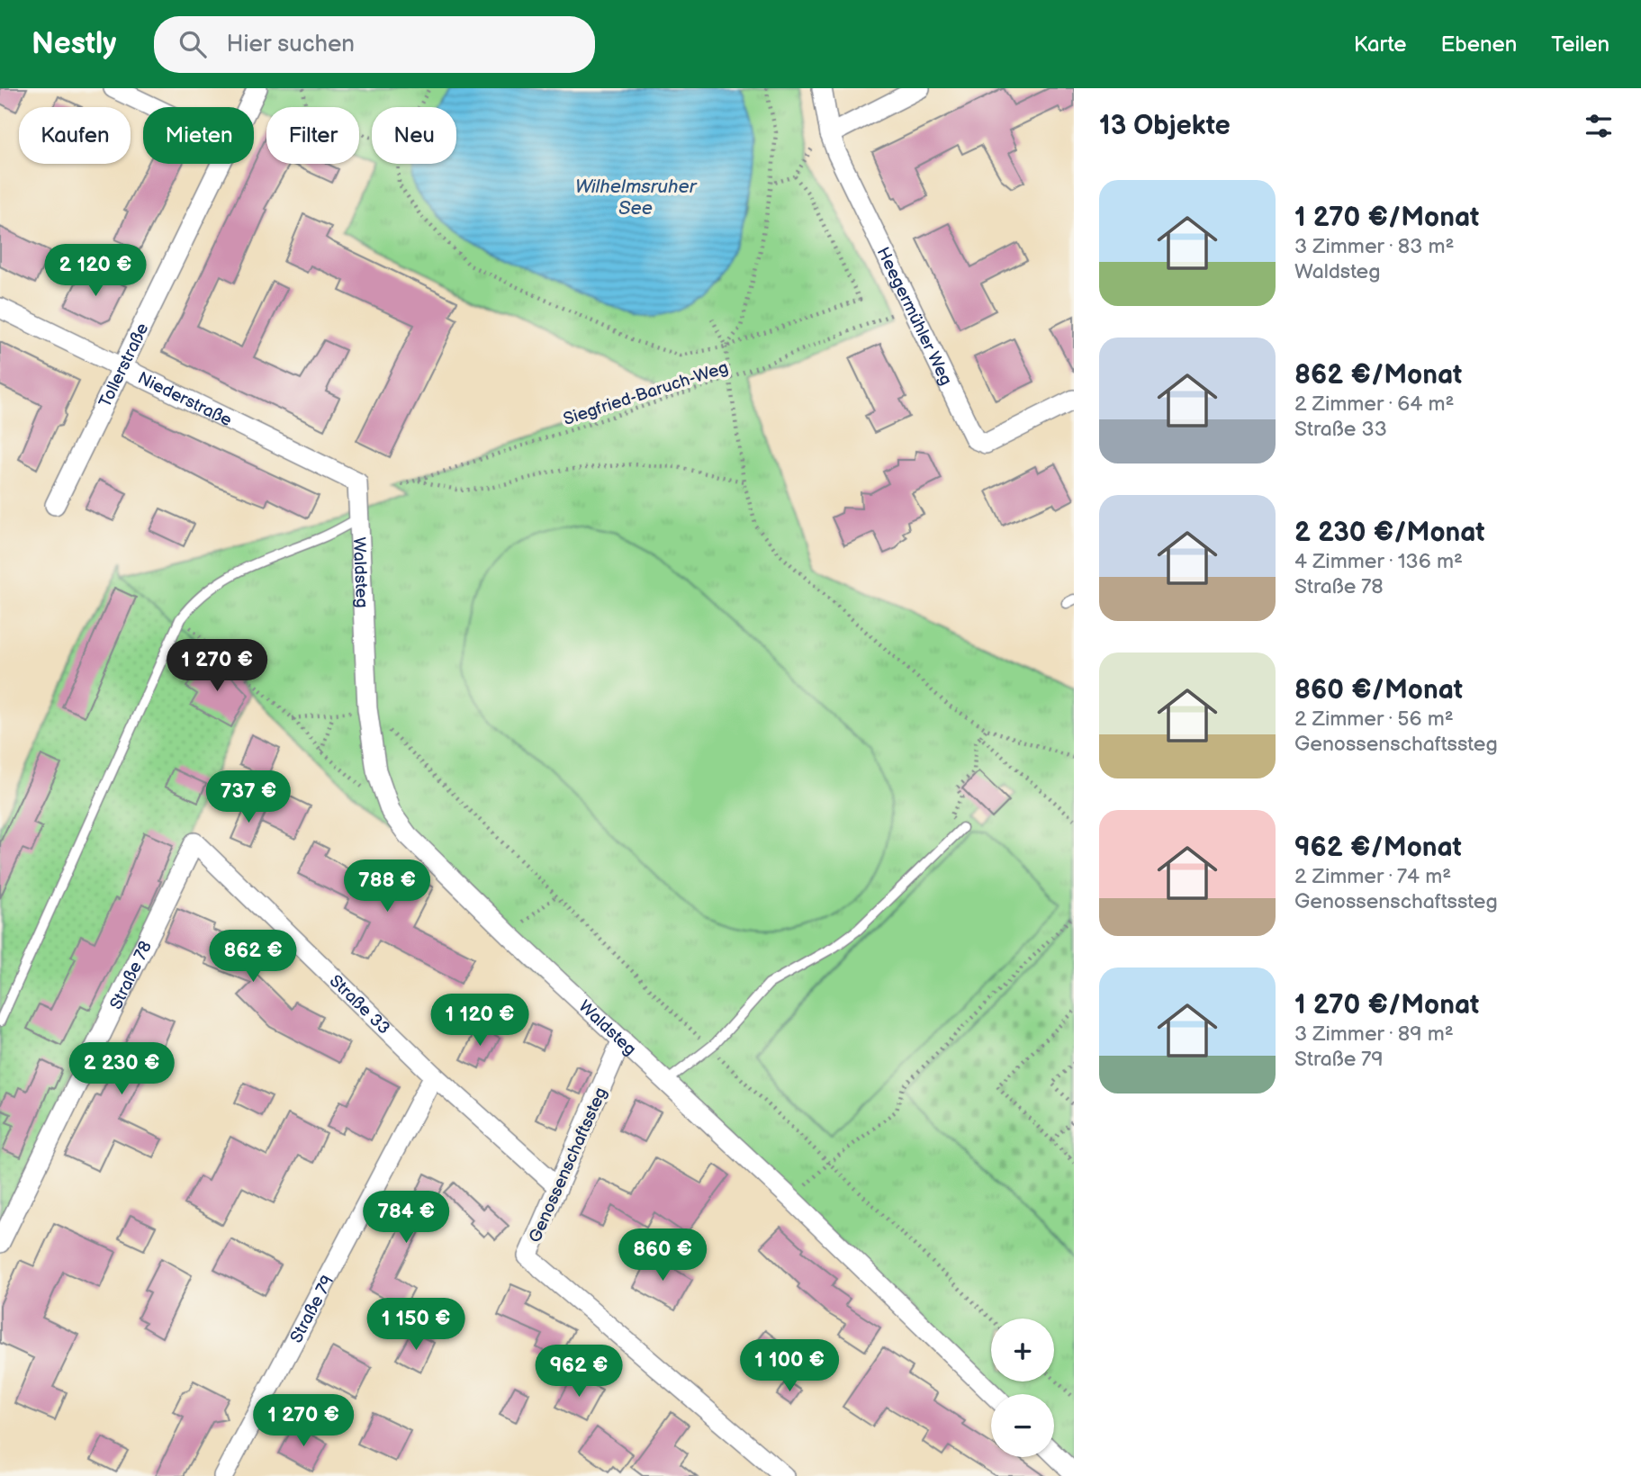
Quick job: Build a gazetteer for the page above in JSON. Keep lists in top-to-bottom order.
{
  "streets": {
    "street": [
      "Heegermühler Weg",
      "Tollerstraße",
      "Niederstraße",
      "Waldsteg",
      "Straße 78",
      "Straße 33",
      "Genossenschaftssteg",
      "Straße 79"
    ],
    "path": ["Siegfried-Baruch-Weg"]
  },
  "crossings": [
    ["Tollerstraße", "Niederstraße"],
    ["Niederstraße", "Waldsteg"],
    ["Waldsteg", "Genossenschaftssteg"],
    ["Straße 78", "Straße 33"],
    ["Straße 33", "Genossenschaftssteg"],
    ["Straße 33", "Straße 79"]
  ],
  "water": ["Wilhelmsruher See"],
  "page": {
    "header": "Nestly",
    "search": "Hier suchen",
    "nav": ["Karte", "Ebenen", "Teilen"],
    "heading": "13 Objekte",
    "chip": [
      "Kaufen",
      "Mieten",
      "Filter",
      "Neu"
    ],
    "list": [
      {
        "name": "1 270 €/Monat",
        "note": "3 Zimmer · 83 m² · Waldsteg"
      },
      {
        "name": "862 €/Monat",
        "note": "2 Zimmer · 64 m² · Straße 33"
      },
      {
        "name": "2 230 €/Monat",
        "note": "4 Zimmer · 136 m² · Straße 78"
      },
      {
        "name": "860 €/Monat",
        "note": "2 Zimmer · 56 m² · Genossenschaftssteg"
      },
      {
        "name": "962 €/Monat",
        "note": "2 Zimmer · 74 m² · Genossenschaftssteg"
      },
      {
        "name": "1 270 €/Monat",
        "note": "3 Zimmer · 89 m² · Straße 79"
      }
    ],
    "price": [
      "2 120 €",
      "1 270 €",
      "737 €",
      "788 €",
      "862 €",
      "1 120 €",
      "2 230 €",
      "784 €",
      "860 €",
      "1 150 €",
      "1 100 €",
      "962 €",
      "1 270 €"
    ],
    "map_buttons": ["+", "−"]
  }
}
